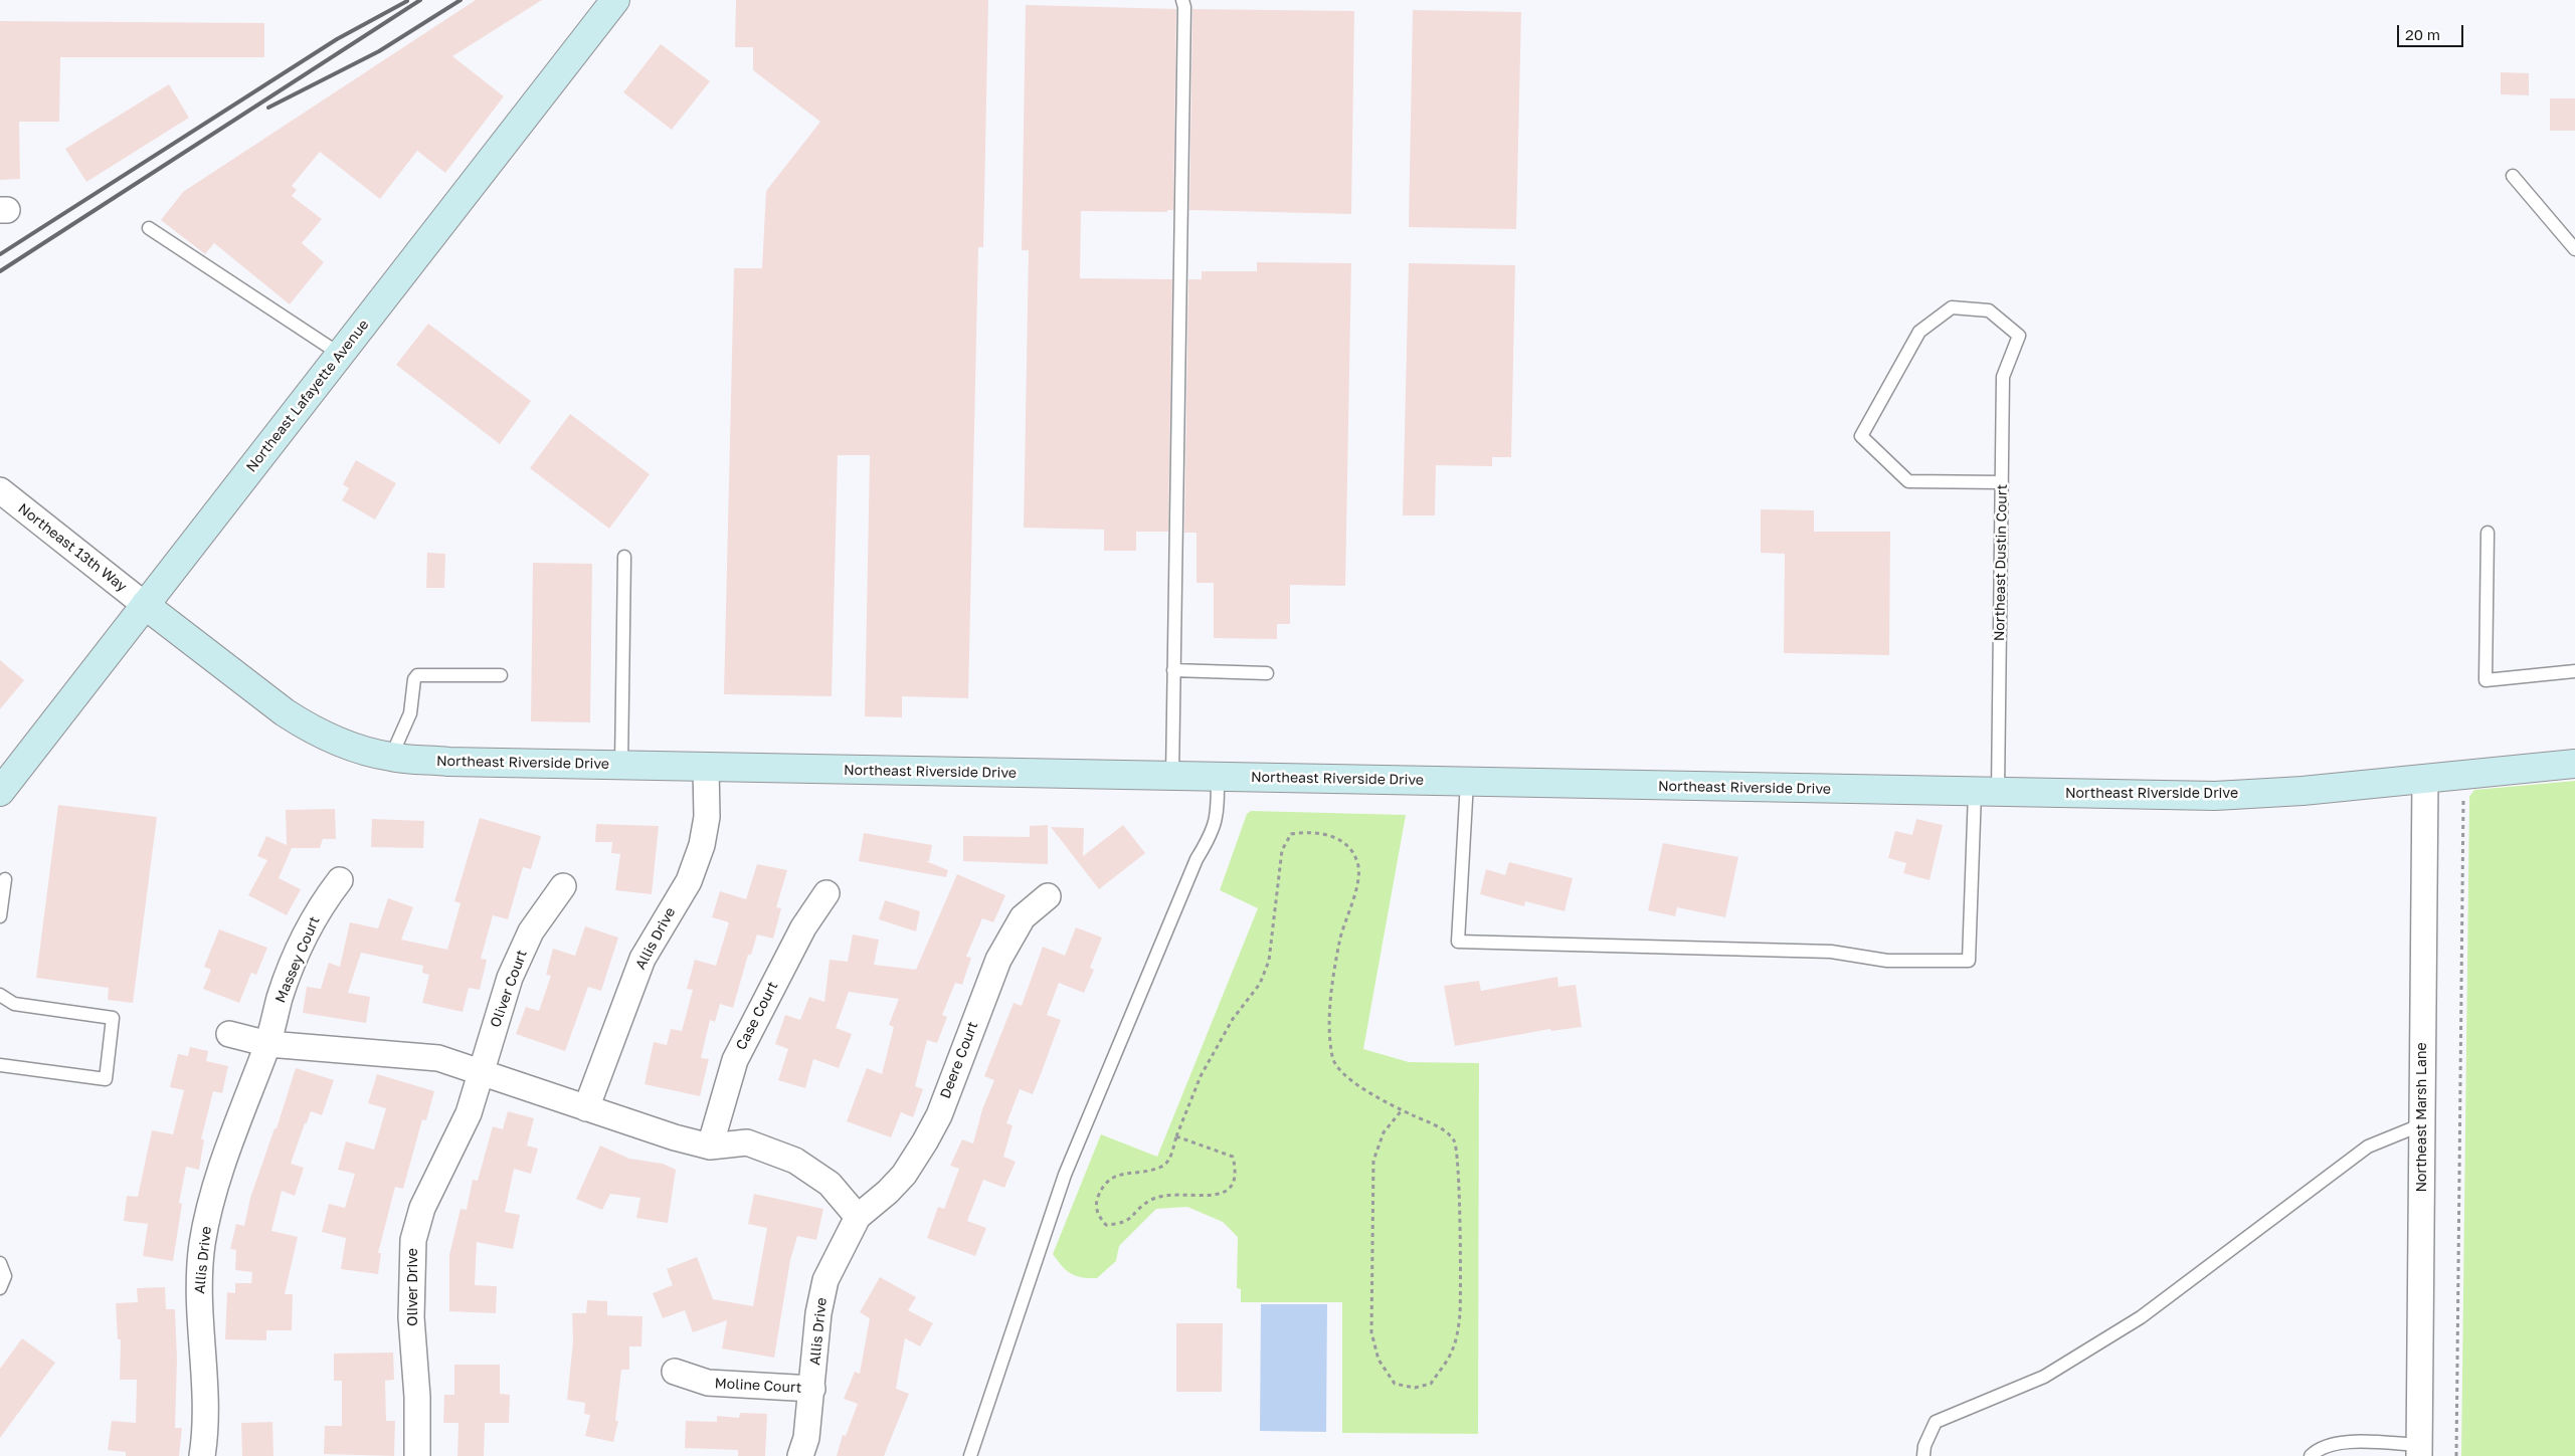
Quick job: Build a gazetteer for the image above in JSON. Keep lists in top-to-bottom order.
{
  "streets": {
    "street": [
      "Northeast Lafayette Avenue",
      "Northeast 13th Way",
      "Northeast Riverside Drive",
      "Allis Drive",
      "Massey Court",
      "Oliver Court",
      "Case Court",
      "Deere Court",
      "Northeast Marsh Lane",
      "Oliver Drive",
      "Moline Court"
    ],
    "lane": ["Northeast Dustin Court"]
  },
  "crossings": [
    ["Northeast Lafayette Avenue", "Northeast 13th Way"],
    ["Northeast Lafayette Avenue", "Northeast Riverside Drive"],
    ["Northeast 13th Way", "Northeast Riverside Drive"],
    ["Northeast Dustin Court", "Northeast Riverside Drive"],
    ["Northeast Riverside Drive", "Allis Drive"],
    ["Northeast Riverside Drive", "Northeast Marsh Lane"],
    ["Allis Drive", "Massey Court"],
    ["Allis Drive", "Deere Court"],
    ["Allis Drive", "Moline Court"],
    ["Oliver Court", "Oliver Drive"]
  ],
  "scale_bar": "20 m"
}
